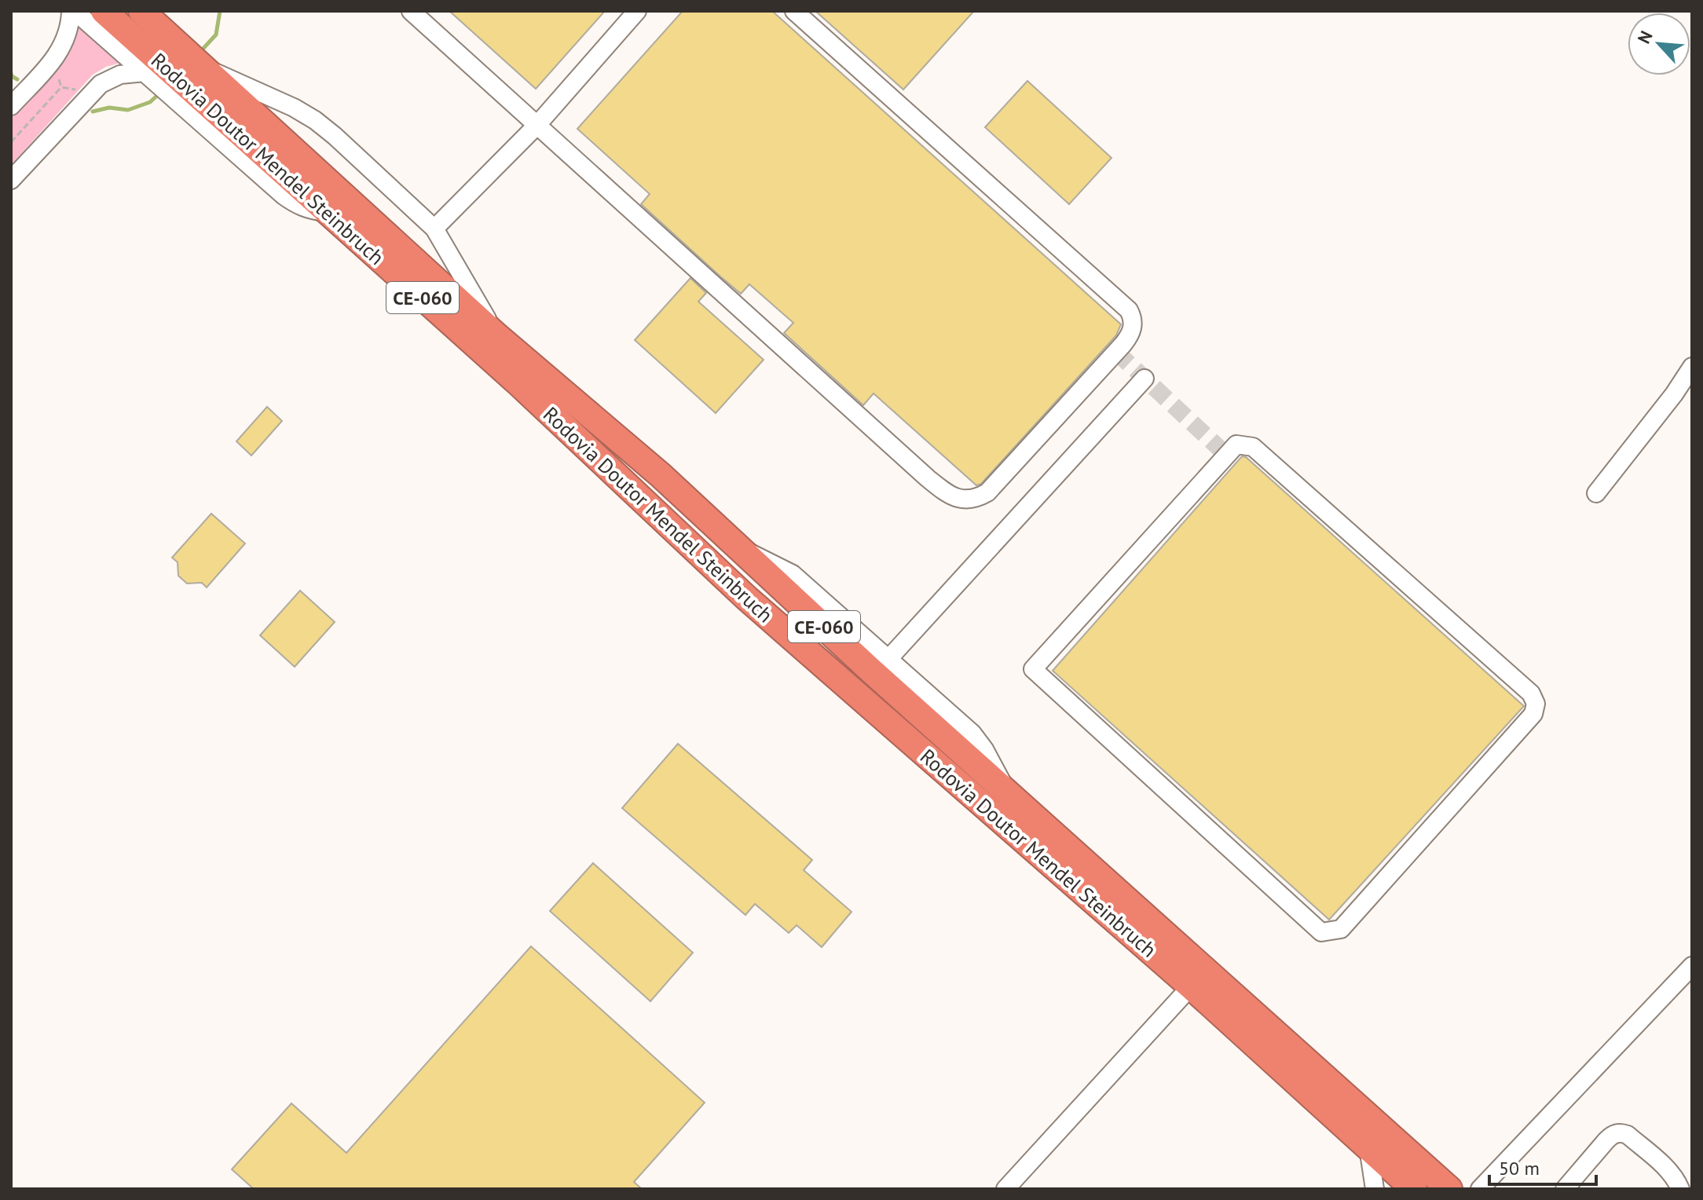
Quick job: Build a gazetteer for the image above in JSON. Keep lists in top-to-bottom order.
{
  "streets": {
    "highway": ["Rodovia Doutor Mendel Steinbruch", "CE-060"]
  },
  "scale_bar": "50 m",
  "north": "top left"
}
